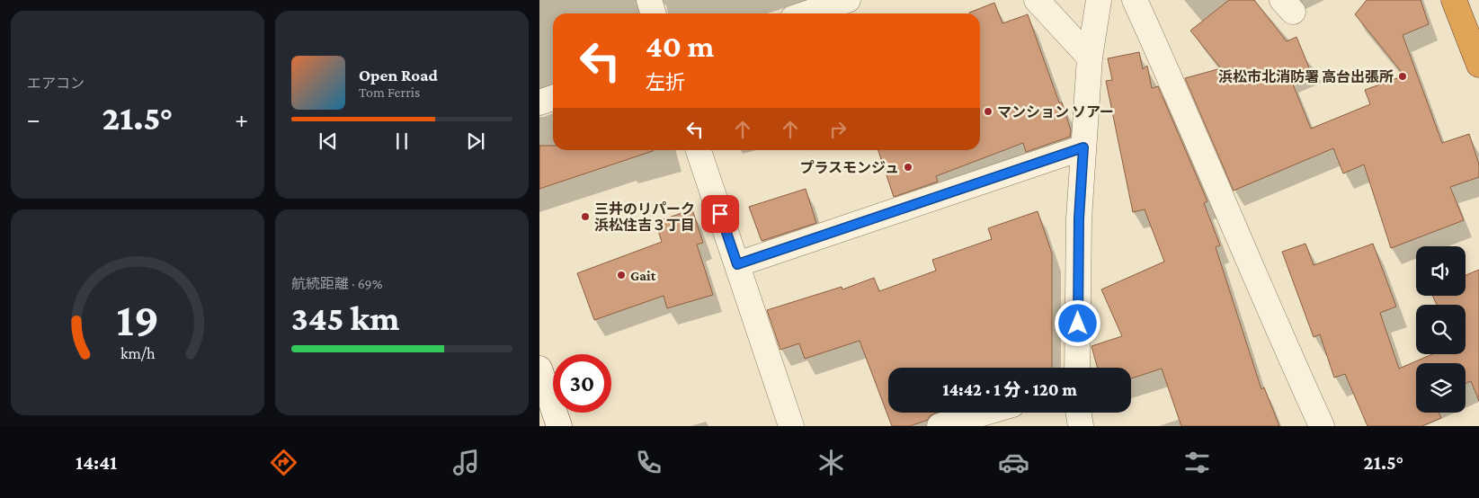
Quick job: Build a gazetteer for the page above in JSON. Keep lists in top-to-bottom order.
{
  "places": [
    "浜松市北消防署 高台出張所",
    "マンション ソアー",
    "プラスモンジュ",
    "三井のリパーク 浜松住吉３丁目",
    "Gait"
  ],
  "page": {
    "tile": [
      "エアコン",
      ["航続距離 · 69%", "345 km"]
    ],
    "turn": ["40 m", "左折"],
    "song": ["Open Road", "Tom Ferris"],
    "heat": ["−", "21.5°", "+"],
    "limit": "30",
    "trip": "14:42 · 1 分 · 120 m",
    "tabs": ["14:41", "21.5°"],
    "gauge": ["19", "km/h"]
  }
}
